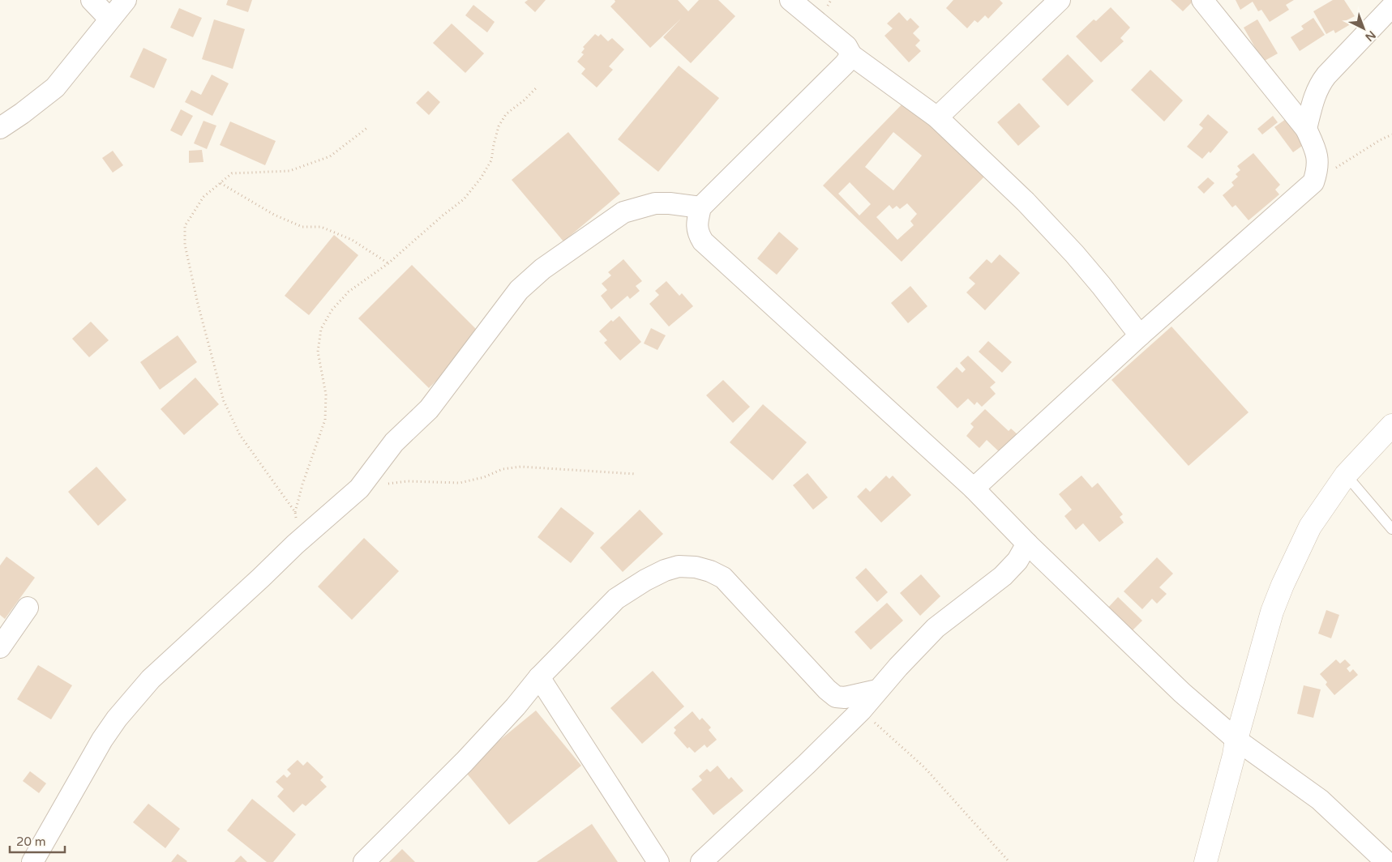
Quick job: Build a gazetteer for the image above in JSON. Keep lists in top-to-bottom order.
{
  "scale_bar": "20 m",
  "north": "bottom right"
}
